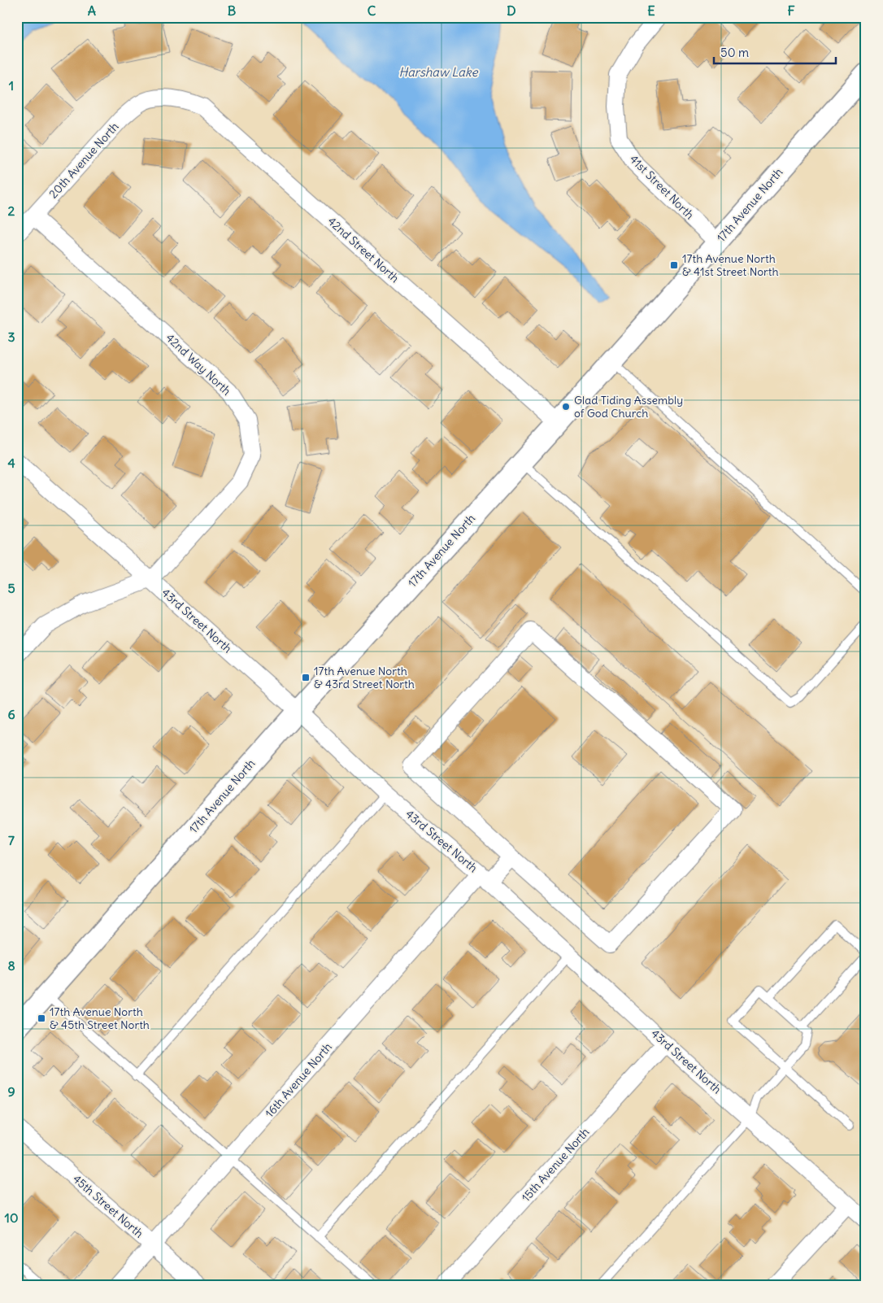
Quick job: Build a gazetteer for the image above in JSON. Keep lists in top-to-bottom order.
{
  "streets": {
    "street": [
      "20th Avenue North",
      "41st Street North",
      "17th Avenue North",
      "42nd Street North",
      "42nd Way North",
      "43rd Street North",
      "16th Avenue North",
      "15th Avenue North",
      "45th Street North"
    ]
  },
  "crossings": [
    ["20th Avenue North", "42nd Street North"],
    ["20th Avenue North", "42nd Way North"],
    ["41st Street North", "17th Avenue North"],
    ["17th Avenue North", "42nd Street North"],
    ["17th Avenue North", "43rd Street North"],
    ["42nd Way North", "43rd Street North"],
    ["43rd Street North", "16th Avenue North"],
    ["43rd Street North", "15th Avenue North"],
    ["16th Avenue North", "45th Street North"]
  ],
  "water": ["Harshaw Lake"],
  "places": {
    "transit": ["17th Avenue North & 41st Street North", "17th Avenue North & 43rd Street North", "17th Avenue North & 45th Street North"],
    "other": ["Glad Tiding Assembly of God Church"]
  },
  "scale_bar": "50 m",
  "grid": {
    "columns": [
      "A",
      "B",
      "C",
      "D",
      "E",
      "F"
    ],
    "rows": [
      "1",
      "2",
      "3",
      "4",
      "5",
      "6",
      "7",
      "8",
      "9",
      "10"
    ]
  }
}
